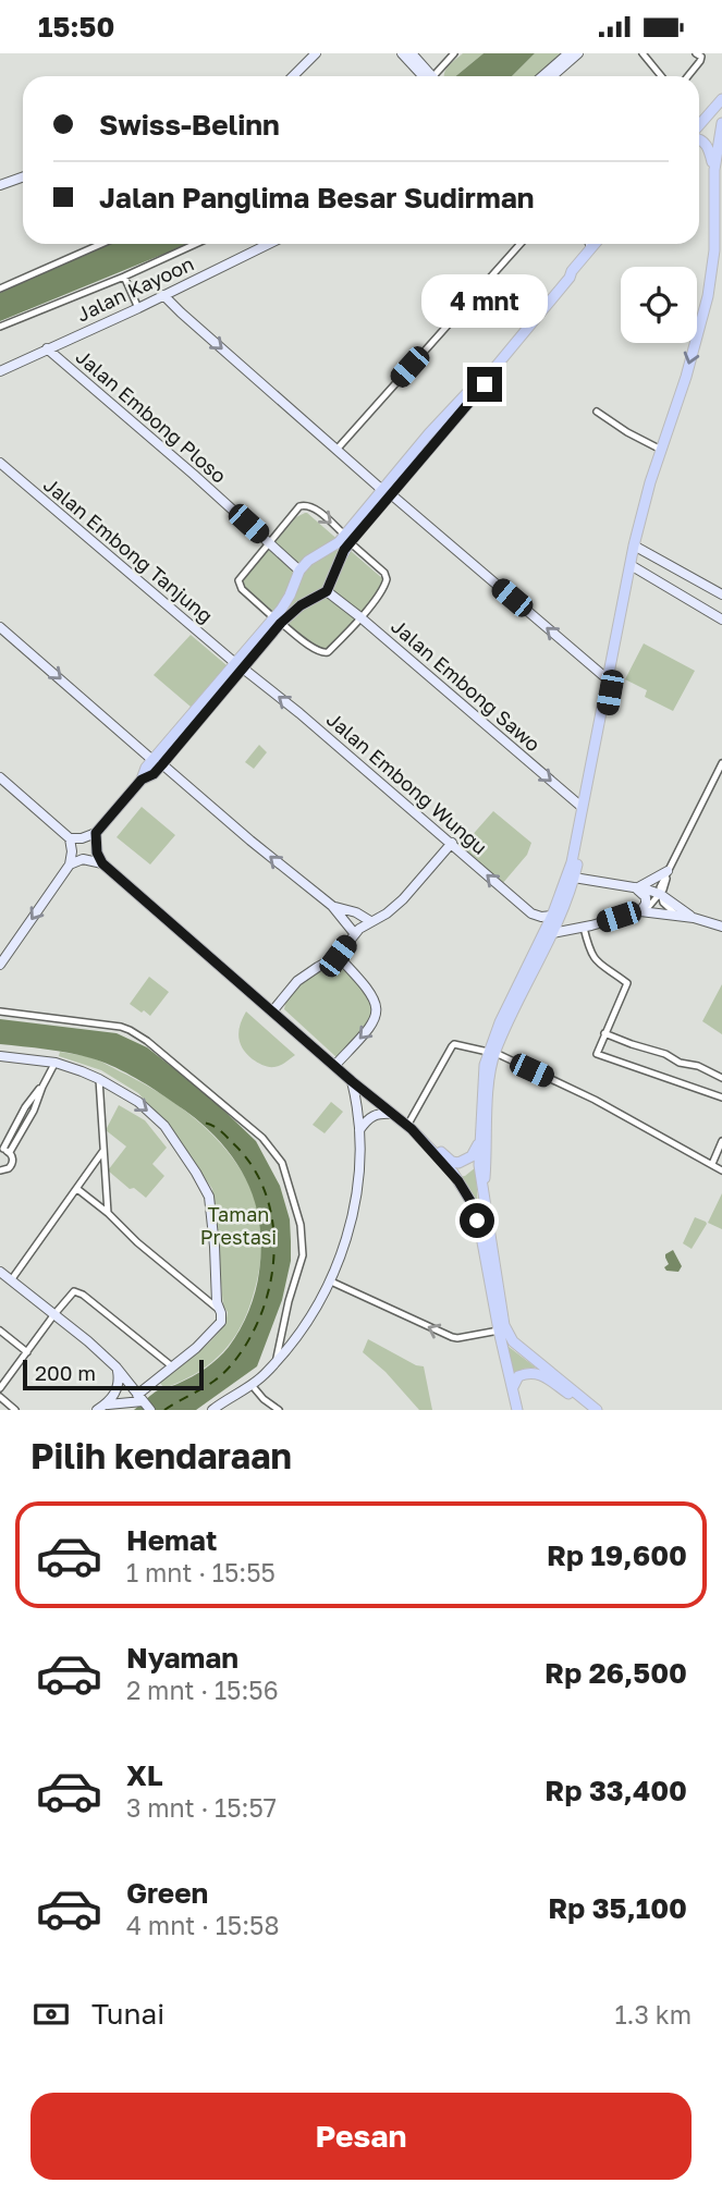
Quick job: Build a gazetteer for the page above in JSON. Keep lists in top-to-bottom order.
{
  "streets": {
    "street": [
      "Jalan Kayoon",
      "Jalan Embong Ploso",
      "Jalan Embong Tanjung",
      "Jalan Embong Sawo",
      "Jalan Embong Wungu"
    ]
  },
  "crossings": [
    ["Jalan Kayoon", "Jalan Embong Ploso"],
    ["Jalan Embong Tanjung", "Jalan Embong Wungu"]
  ],
  "one_way": ["Jalan Embong Sawo", "Jalan Embong Wungu"],
  "parks": ["Taman Prestasi"],
  "scale_bar": "200 m",
  "page": {
    "status": "15:50",
    "banner": ["Swiss-Belinn", "Jalan Panglima Besar Sudirman"],
    "bubble": "4 mnt",
    "scale": "200 m",
    "heading": "Pilih kendaraan",
    "list": [
      {
        "name": "Hemat",
        "note": "1 mnt · 15:55",
        "value": "Rp 19,600"
      },
      {
        "name": "Nyaman",
        "note": "2 mnt · 15:56",
        "value": "Rp 26,500"
      },
      {
        "name": "XL",
        "note": "3 mnt · 15:57",
        "value": "Rp 33,400"
      },
      {
        "name": "Green",
        "note": "4 mnt · 15:58",
        "value": "Rp 35,100"
      }
    ],
    "pay": ["Tunai", "1.3 km"],
    "buttons": "Pesan"
  }
}
